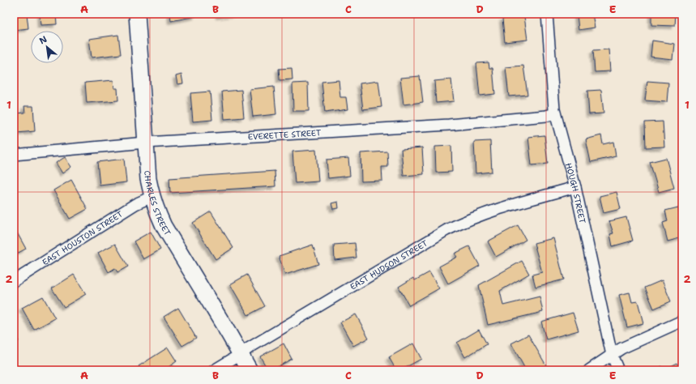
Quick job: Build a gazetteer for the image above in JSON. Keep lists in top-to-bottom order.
{
  "streets": {
    "street": [
      "EVERETTE STREET",
      "HOUGH STREET",
      "CHARLES STREET",
      "EAST HOUSTON STREET",
      "EAST HUDSON STREET"
    ]
  },
  "crossings": [
    ["EVERETTE STREET", "HOUGH STREET"],
    ["EVERETTE STREET", "CHARLES STREET"],
    ["HOUGH STREET", "EAST HUDSON STREET"],
    ["CHARLES STREET", "EAST HOUSTON STREET"],
    ["CHARLES STREET", "EAST HUDSON STREET"]
  ],
  "north": "top left",
  "grid": {
    "columns": [
      "A",
      "B",
      "C",
      "D",
      "E"
    ],
    "rows": ["1", "2"]
  }
}
